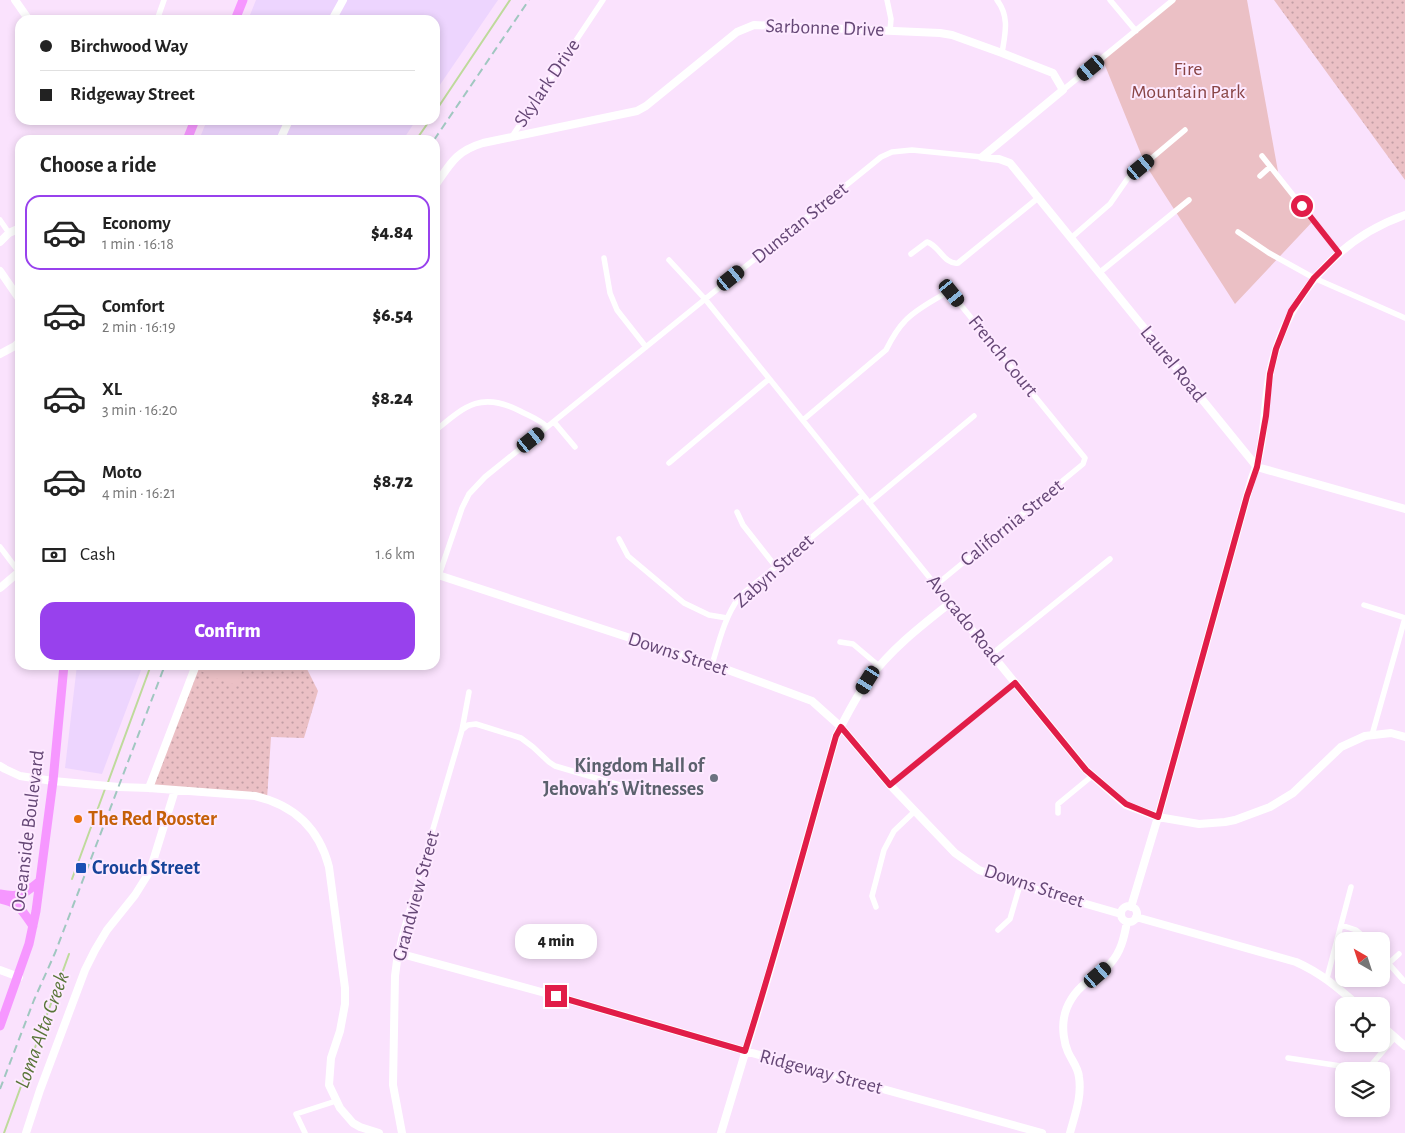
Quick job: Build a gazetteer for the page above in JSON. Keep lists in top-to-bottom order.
{
  "streets": {
    "main road": ["Oceanside Boulevard"],
    "street": [
      "Sarbonne Drive",
      "Skylark Drive",
      "Dunstan Street",
      "French Court",
      "Laurel Road",
      "California Street",
      "Zabyn Street",
      "Avocado Road",
      "Downs Street",
      "Grandview Street",
      "Ridgeway Street"
    ]
  },
  "crossings": [
    ["Sarbonne Drive", "Skylark Drive"],
    ["Dunstan Street", "Laurel Road"],
    ["Dunstan Street", "Avocado Road"],
    ["French Court", "California Street"],
    ["French Court", "Avocado Road"],
    ["California Street", "Avocado Road"],
    ["Zabyn Street", "Avocado Road"],
    ["Zabyn Street", "Downs Street"],
    ["Grandview Street", "Ridgeway Street"]
  ],
  "water": ["Loma Alta Creek"],
  "parks": ["Fire Mountain Park"],
  "places": {
    "other": ["Kingdom Hall of Jehovah's Witnesses", "The Red Rooster"],
    "transit": ["Crouch Street"]
  },
  "north": "top left",
  "page": {
    "banner": ["Birchwood Way", "Ridgeway Street"],
    "heading": "Choose a ride",
    "list": [
      {
        "name": "Economy",
        "note": "1 min · 16:18",
        "value": "$4.84"
      },
      {
        "name": "Comfort",
        "note": "2 min · 16:19",
        "value": "$6.54"
      },
      {
        "name": "XL",
        "note": "3 min · 16:20",
        "value": "$8.24"
      },
      {
        "name": "Moto",
        "note": "4 min · 16:21",
        "value": "$8.72"
      }
    ],
    "pay": ["Cash", "1.6 km"],
    "buttons": "Confirm",
    "bubble": "4 min"
  }
}
